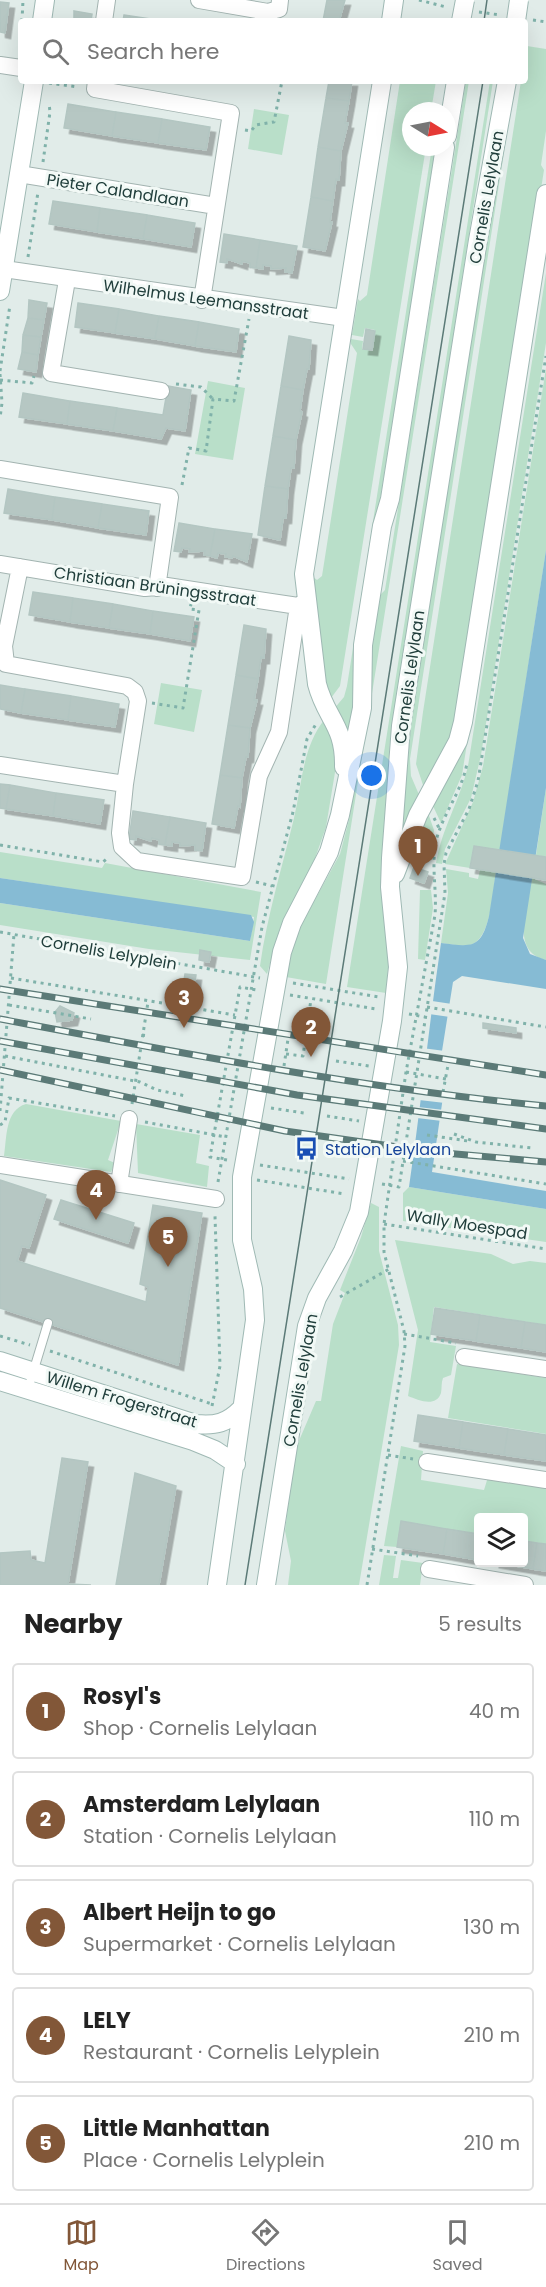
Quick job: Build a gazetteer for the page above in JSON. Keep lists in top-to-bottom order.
{
  "streets": {
    "main road": ["Cornelis Lelylaan", "Willem Frogerstraat"],
    "street": ["Pieter Calandlaan", "Wilhelmus Leemansstraat", "Christiaan Brüningsstraat"],
    "path": ["Cornelis Lelyplein", "Wally Moespad"]
  },
  "places": {
    "bus stop": ["Station Lelylaan"]
  },
  "north": "right",
  "page": {
    "search": "Search here",
    "pins": [
      "1",
      "3",
      "2",
      "4",
      "5"
    ],
    "heading": ["Nearby", "5 results"],
    "list": [
      {
        "mark": "1",
        "name": "Rosyl's",
        "note": "Shop · Cornelis Lelylaan",
        "value": "40 m"
      },
      {
        "mark": "2",
        "name": "Amsterdam Lelylaan",
        "note": "Station · Cornelis Lelylaan",
        "value": "110 m"
      },
      {
        "mark": "3",
        "name": "Albert Heijn to go",
        "note": "Supermarket · Cornelis Lelylaan",
        "value": "130 m"
      },
      {
        "mark": "4",
        "name": "LELY",
        "note": "Restaurant · Cornelis Lelyplein",
        "value": "210 m"
      },
      {
        "mark": "5",
        "name": "Little Manhattan",
        "note": "Place · Cornelis Lelyplein",
        "value": "210 m"
      }
    ],
    "nav": ["Map", "Directions", "Saved"]
  }
}
